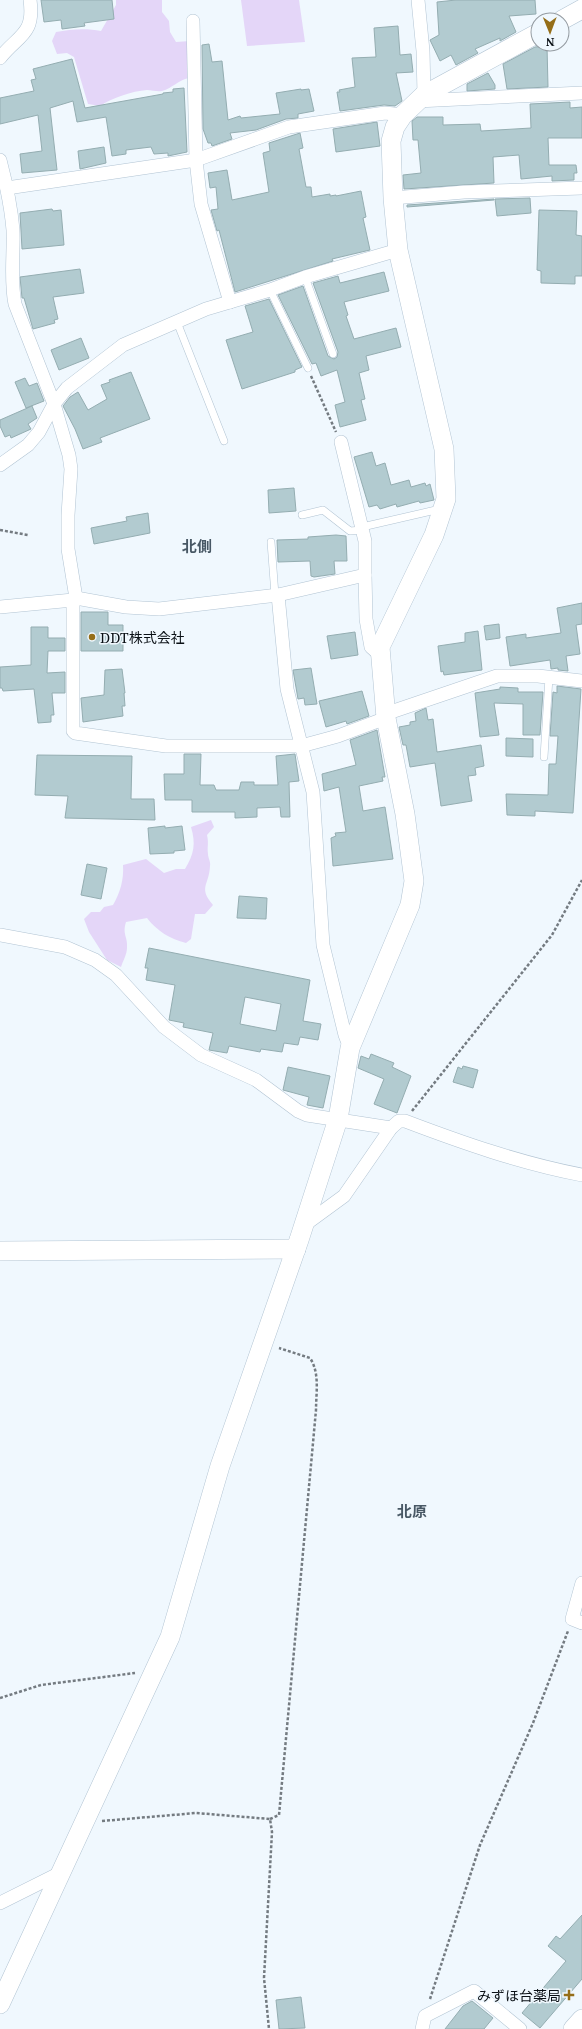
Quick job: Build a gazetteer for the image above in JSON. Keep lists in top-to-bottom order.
{
  "districts": ["北側", "北原"],
  "places": {
    "other": ["DDT株式会社"],
    "health": ["みずほ台薬局"]
  },
  "north": "bottom"
}
